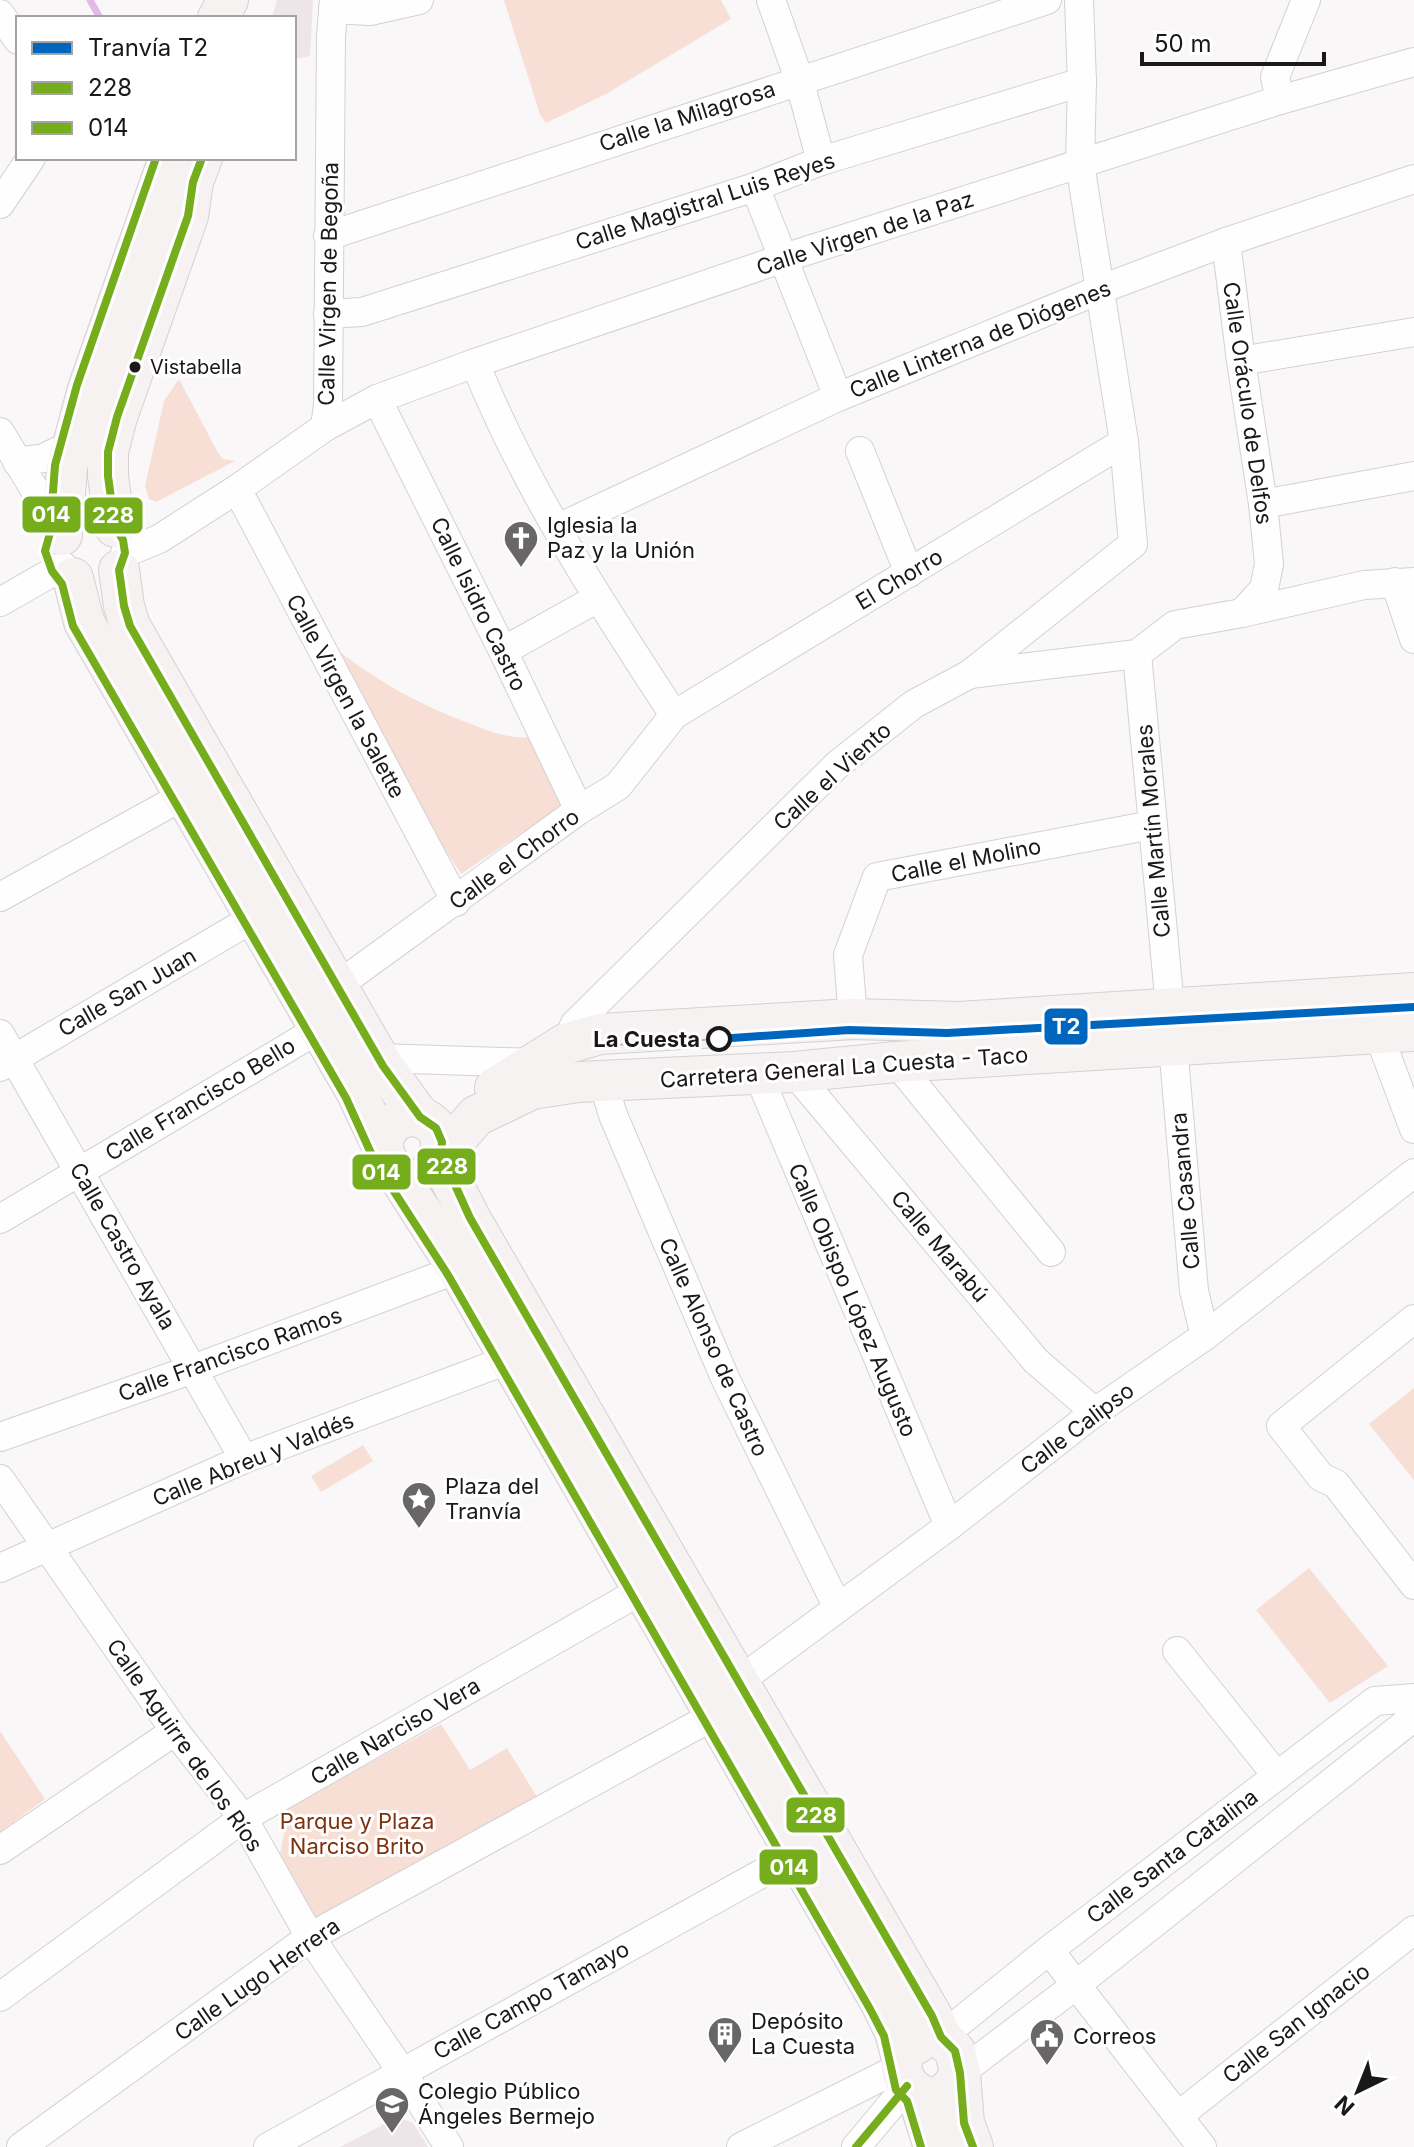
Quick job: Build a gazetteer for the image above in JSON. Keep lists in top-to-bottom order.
{
  "streets": {
    "main road": ["Carretera General La Cuesta - Taco"],
    "street": [
      "Calle la Milagrosa",
      "Calle Magistral Luis Reyes",
      "Calle Virgen de la Paz",
      "Calle Virgen de Begoña",
      "Calle Linterna de Diógenes",
      "Calle Oráculo de Delfos",
      "El Chorro",
      "Calle Isidro Castro",
      "Calle Virgen la Salette",
      "Calle el Viento",
      "Calle Martín Morales",
      "Calle el Chorro",
      "Calle el Molino",
      "Calle San Juan",
      "Calle Francisco Bello",
      "Calle Casandra",
      "Calle Castro Ayala",
      "Calle Marabú",
      "Calle Obispo López Augusto",
      "Calle Alonso de Castro",
      "Calle Francisco Ramos",
      "Calle Calipso",
      "Calle Abreu y Valdés",
      "Calle Narciso Vera",
      "Calle Aguirre de los Ríos",
      "Calle Santa Catalina",
      "Calle Lugo Herrera",
      "Calle Campo Tamayo",
      "Calle San Ignacio"
    ]
  },
  "crossings": [
    ["Calle la Milagrosa", "Calle Virgen de Begoña"],
    ["Calle Magistral Luis Reyes", "Calle Virgen de Begoña"],
    ["Calle Virgen de la Paz", "Calle Virgen de Begoña"],
    ["Calle Virgen de la Paz", "Calle Isidro Castro"],
    ["Calle Virgen de Begoña", "Calle Virgen la Salette"],
    ["Calle Linterna de Diógenes", "Calle Oráculo de Delfos"],
    ["El Chorro", "Calle el Viento"],
    ["El Chorro", "Calle el Chorro"],
    ["Calle Isidro Castro", "Calle el Chorro"],
    ["Calle Virgen la Salette", "Calle el Chorro"],
    ["Calle el Viento", "Carretera General La Cuesta - Taco"],
    ["Calle Martín Morales", "Calle el Molino"],
    ["Calle Martín Morales", "Carretera General La Cuesta - Taco"],
    ["Calle Martín Morales", "Calle Casandra"],
    ["Calle el Molino", "Carretera General La Cuesta - Taco"],
    ["Calle San Juan", "Calle Castro Ayala"],
    ["Carretera General La Cuesta - Taco", "Calle Casandra"],
    ["Carretera General La Cuesta - Taco", "Calle Marabú"],
    ["Carretera General La Cuesta - Taco", "Calle Obispo López Augusto"],
    ["Carretera General La Cuesta - Taco", "Calle Alonso de Castro"],
    ["Calle Francisco Bello", "Calle Castro Ayala"],
    ["Calle Casandra", "Calle Calipso"],
    ["Calle Castro Ayala", "Calle Francisco Ramos"],
    ["Calle Castro Ayala", "Calle Abreu y Valdés"],
    ["Calle Marabú", "Calle Obispo López Augusto"],
    ["Calle Marabú", "Calle Calipso"],
    ["Calle Obispo López Augusto", "Calle Calipso"],
    ["Calle Alonso de Castro", "Calle Calipso"],
    ["Calle Abreu y Valdés", "Calle Aguirre de los Ríos"],
    ["Calle Narciso Vera", "Calle Aguirre de los Ríos"],
    ["Calle Aguirre de los Ríos", "Calle Lugo Herrera"],
    ["Calle Aguirre de los Ríos", "Calle Campo Tamayo"]
  ],
  "parks": ["Parque y Plaza Narciso Brito"],
  "places": {
    "other": ["Vistabella", "La Cuesta"],
    "church": ["Iglesia la Paz y la Unión"],
    "place": ["Plaza del Tranvía"],
    "building": ["Depósito La Cuesta"],
    "public building": ["Correos"],
    "school or university": ["Colegio Público Ángeles Bermejo"]
  },
  "lines": ["transit line 228", "transit line 014", "tram line T2"],
  "legend": ["Tranvía T2", "228", "014"],
  "scale_bar": "50 m",
  "north": "bottom left"
}
